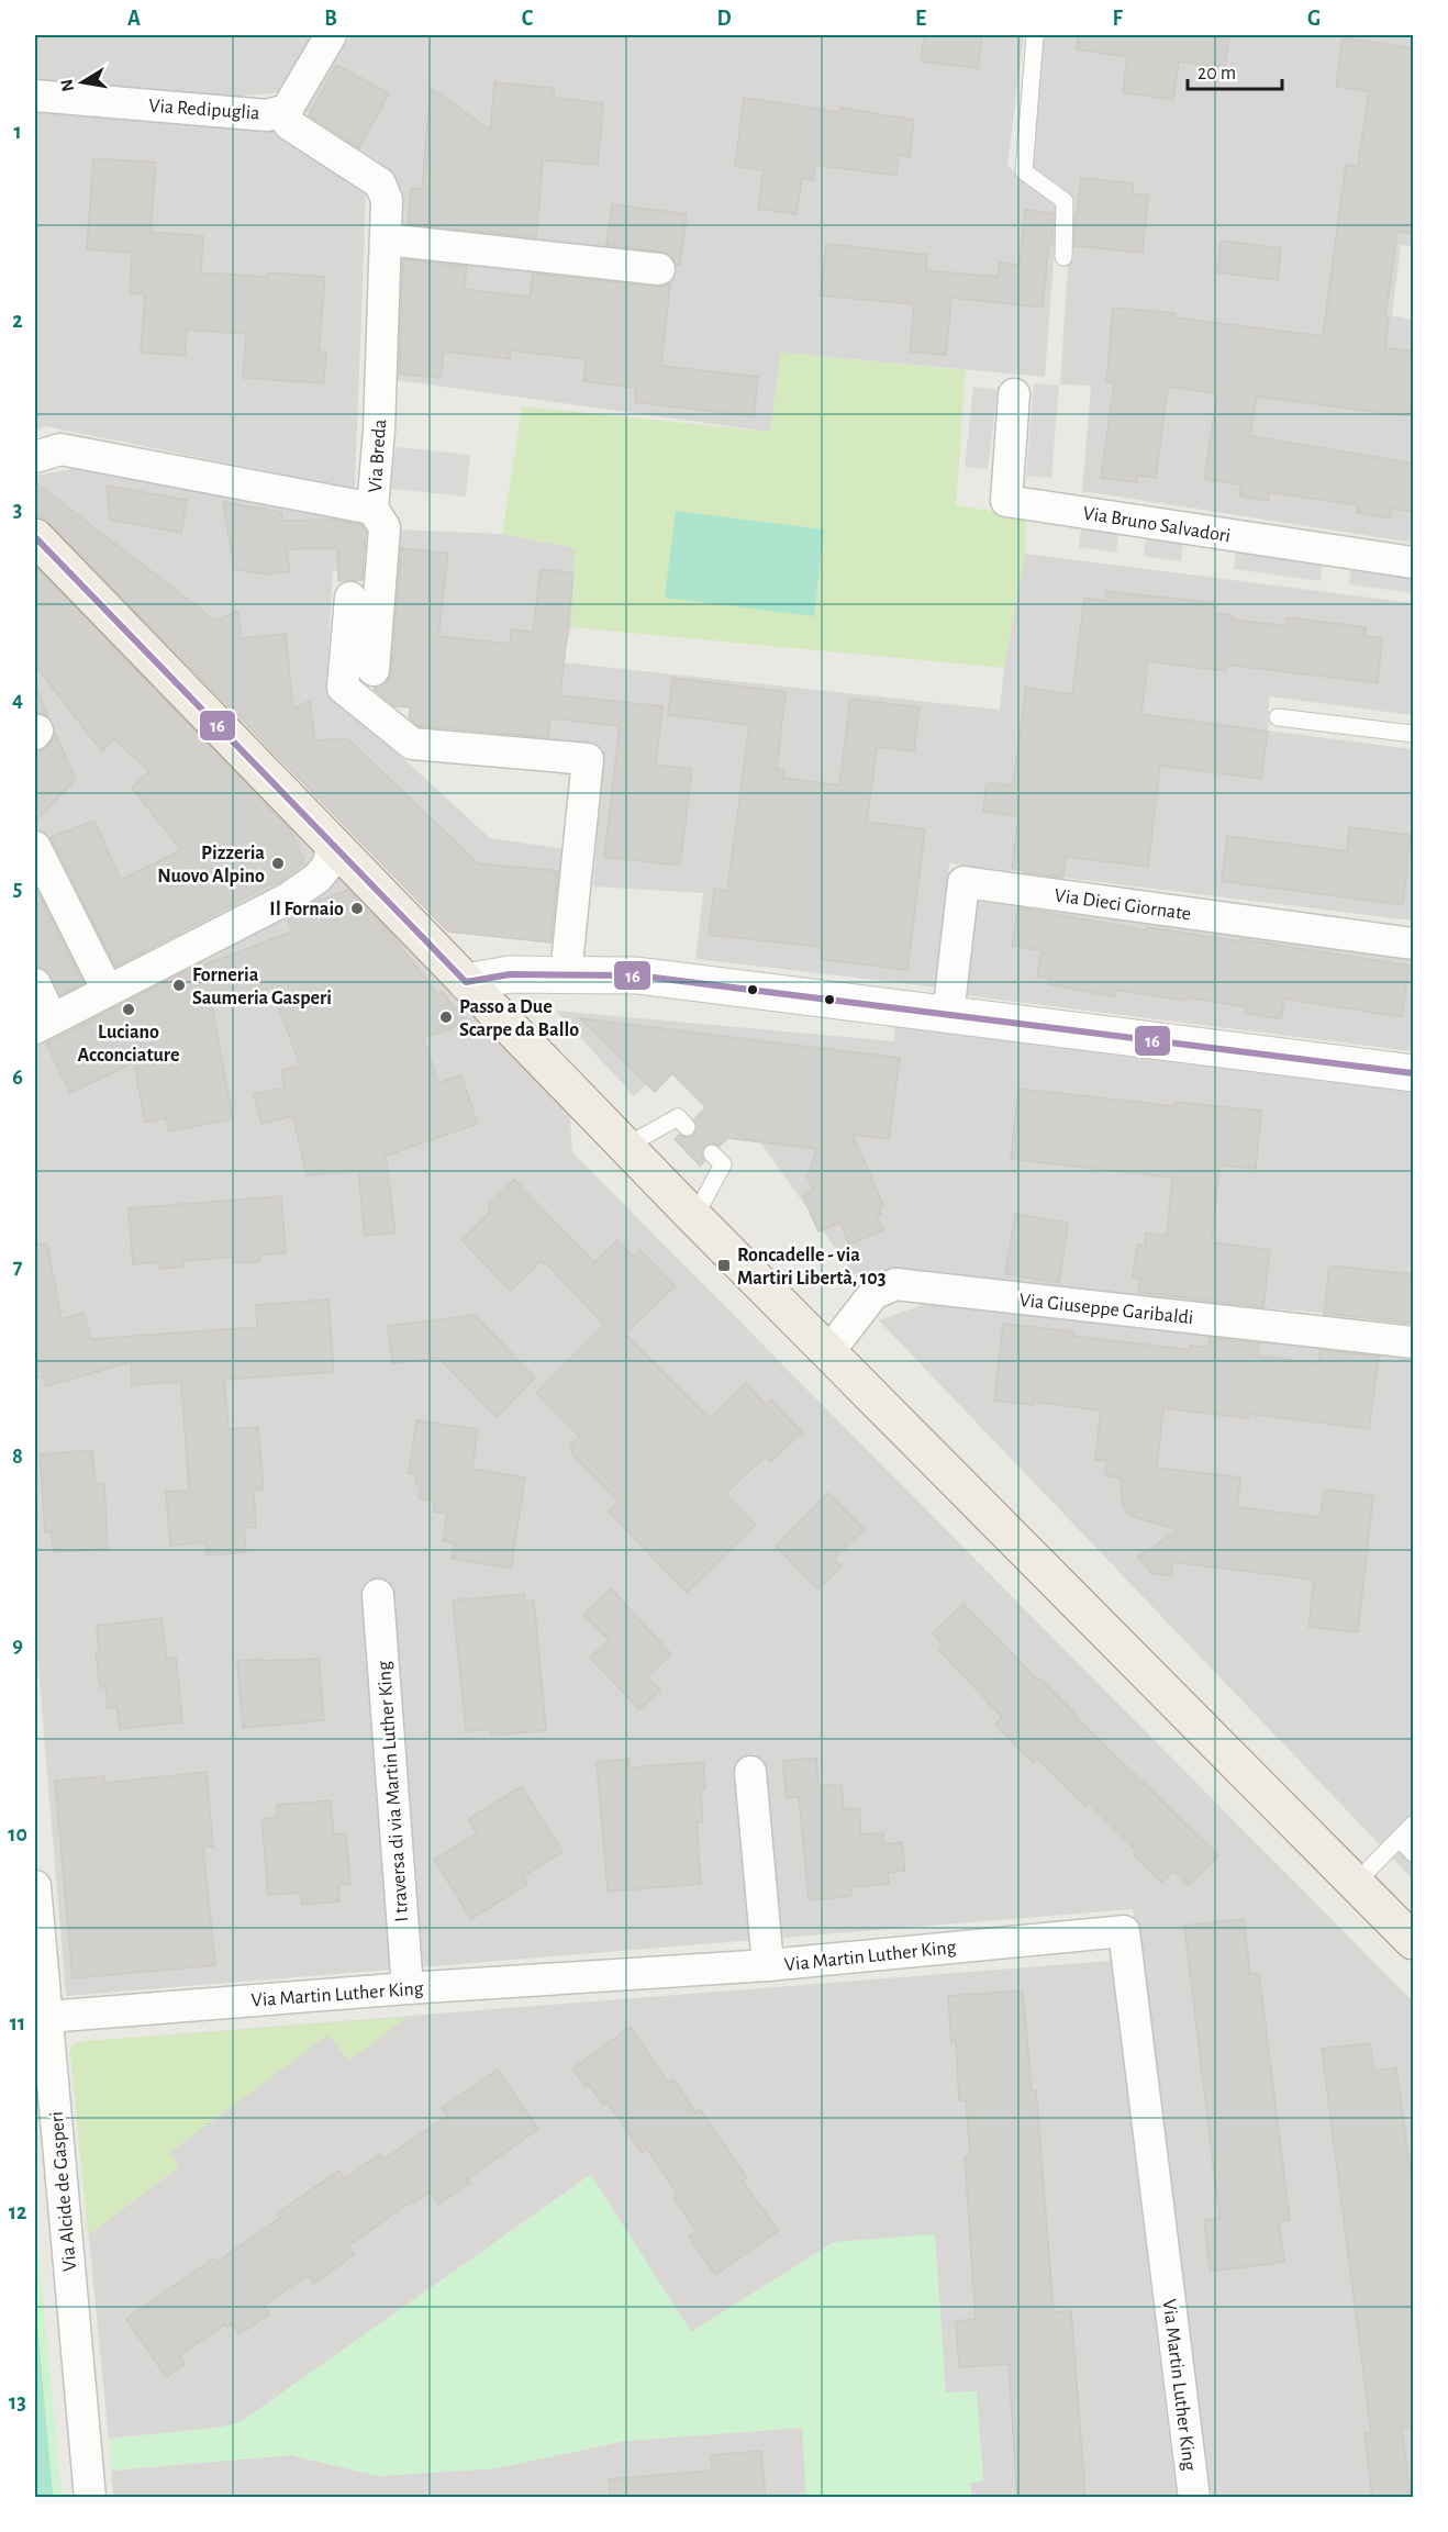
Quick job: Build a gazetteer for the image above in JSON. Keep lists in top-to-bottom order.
{
  "streets": {
    "street": [
      "Via Redipuglia",
      "Via Breda",
      "Via Bruno Salvadori",
      "Via Dieci Giornate",
      "Via Giuseppe Garibaldi",
      "I traversa di via Martin Luther King",
      "Via Martin Luther King",
      "Via Alcide de Gasperi"
    ]
  },
  "crossings": [
    ["Via Redipuglia", "Via Breda"],
    ["I traversa di via Martin Luther King", "Via Martin Luther King"],
    ["Via Martin Luther King", "Via Alcide de Gasperi"]
  ],
  "places": {
    "other": [
      "Pizzeria Nuovo Alpino",
      "Il Fornaio",
      "Forneria Saumeria Gasperi",
      "Luciano Acconciature",
      "Passo a Due Scarpe da Ballo"
    ],
    "transit": ["Roncadelle - via Martiri Libertà, 103"]
  },
  "lines": ["transit line 16"],
  "scale_bar": "20 m",
  "north": "left",
  "grid": {
    "columns": [
      "A",
      "B",
      "C",
      "D",
      "E",
      "F",
      "G"
    ],
    "rows": [
      "1",
      "2",
      "3",
      "4",
      "5",
      "6",
      "7",
      "8",
      "9",
      "10",
      "11",
      "12",
      "13"
    ]
  }
}
